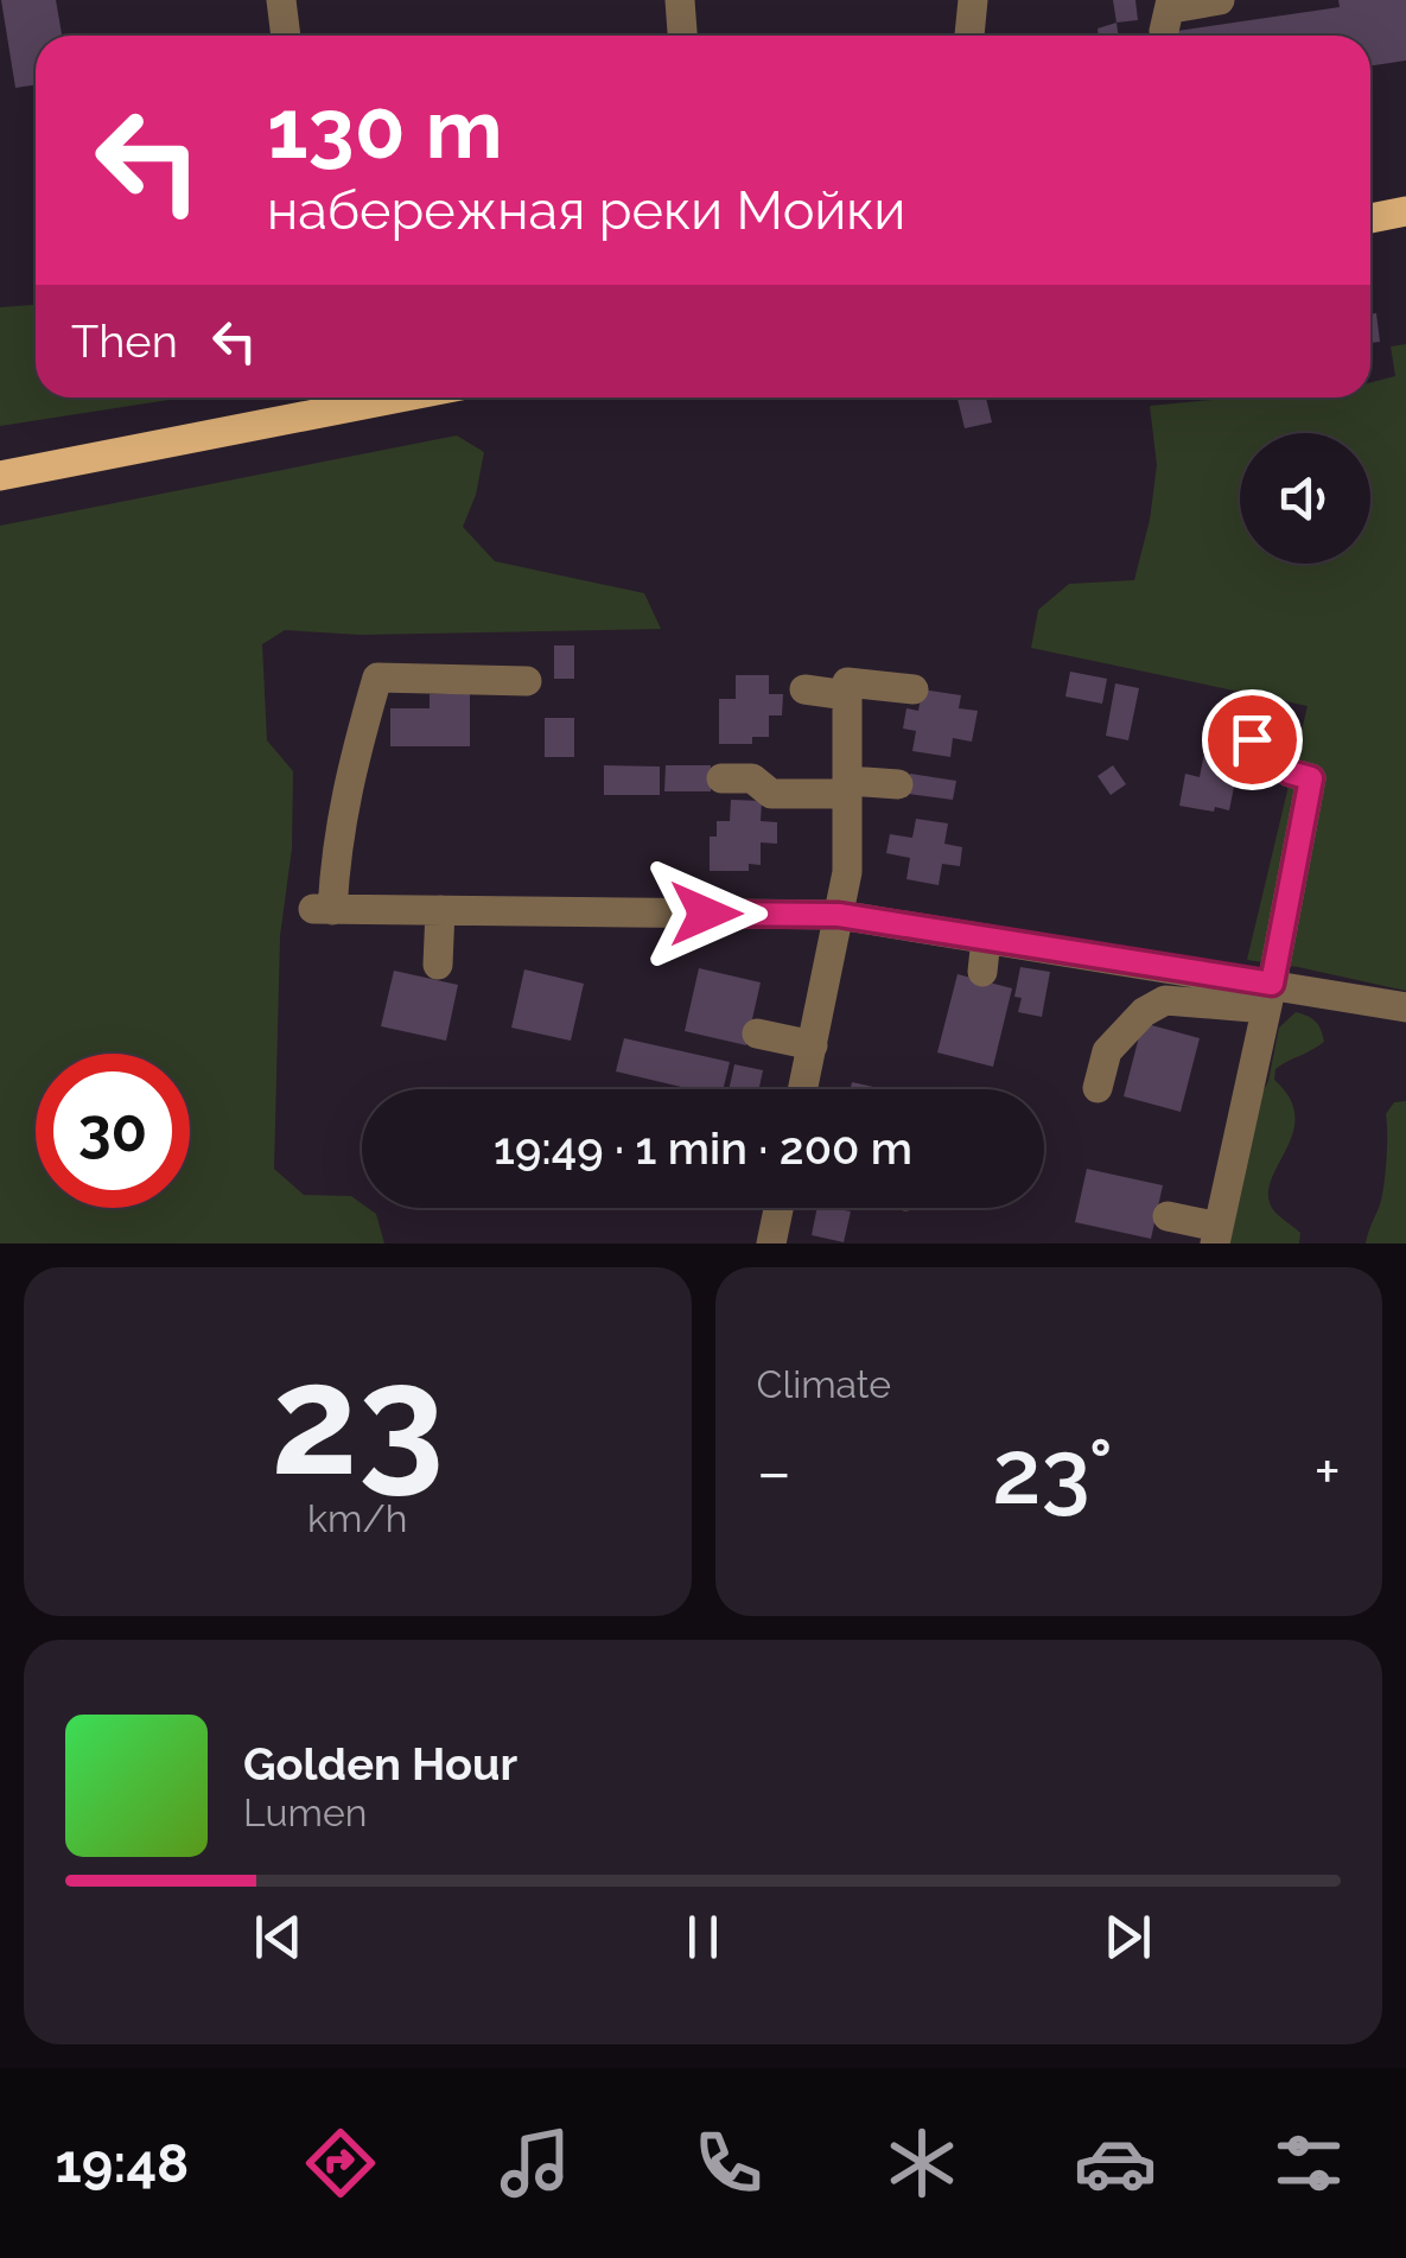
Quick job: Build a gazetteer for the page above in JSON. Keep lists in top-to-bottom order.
{
  "page": {
    "turn": ["130 m", "набережная реки Мойки"],
    "then": "Then",
    "limit": "30",
    "trip": "19:49 · 1 min · 200 m",
    "tile": [
      ["23", "km/h"],
      "Climate"
    ],
    "heat": ["−", "23°", "+"],
    "song": ["Golden Hour", "Lumen"],
    "tabs": "19:48"
  }
}
